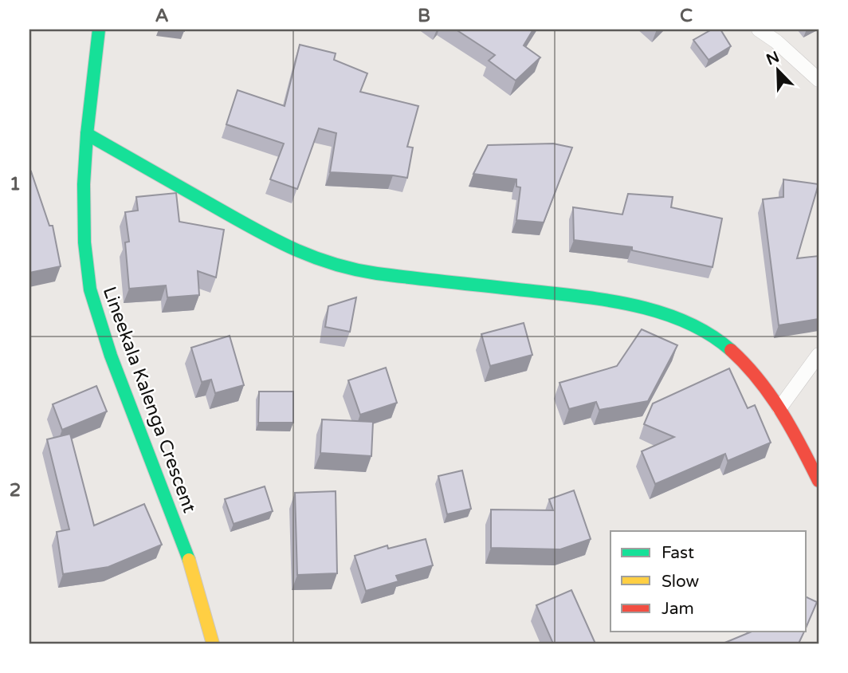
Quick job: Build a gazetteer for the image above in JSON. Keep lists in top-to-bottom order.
{
  "streets": {
    "street": ["Lineekala Kalenga Crescent"]
  },
  "legend": ["Fast", "Slow", "Jam"],
  "north": "top left",
  "grid": {
    "columns": ["A", "B", "C"],
    "rows": ["1", "2"]
  }
}
